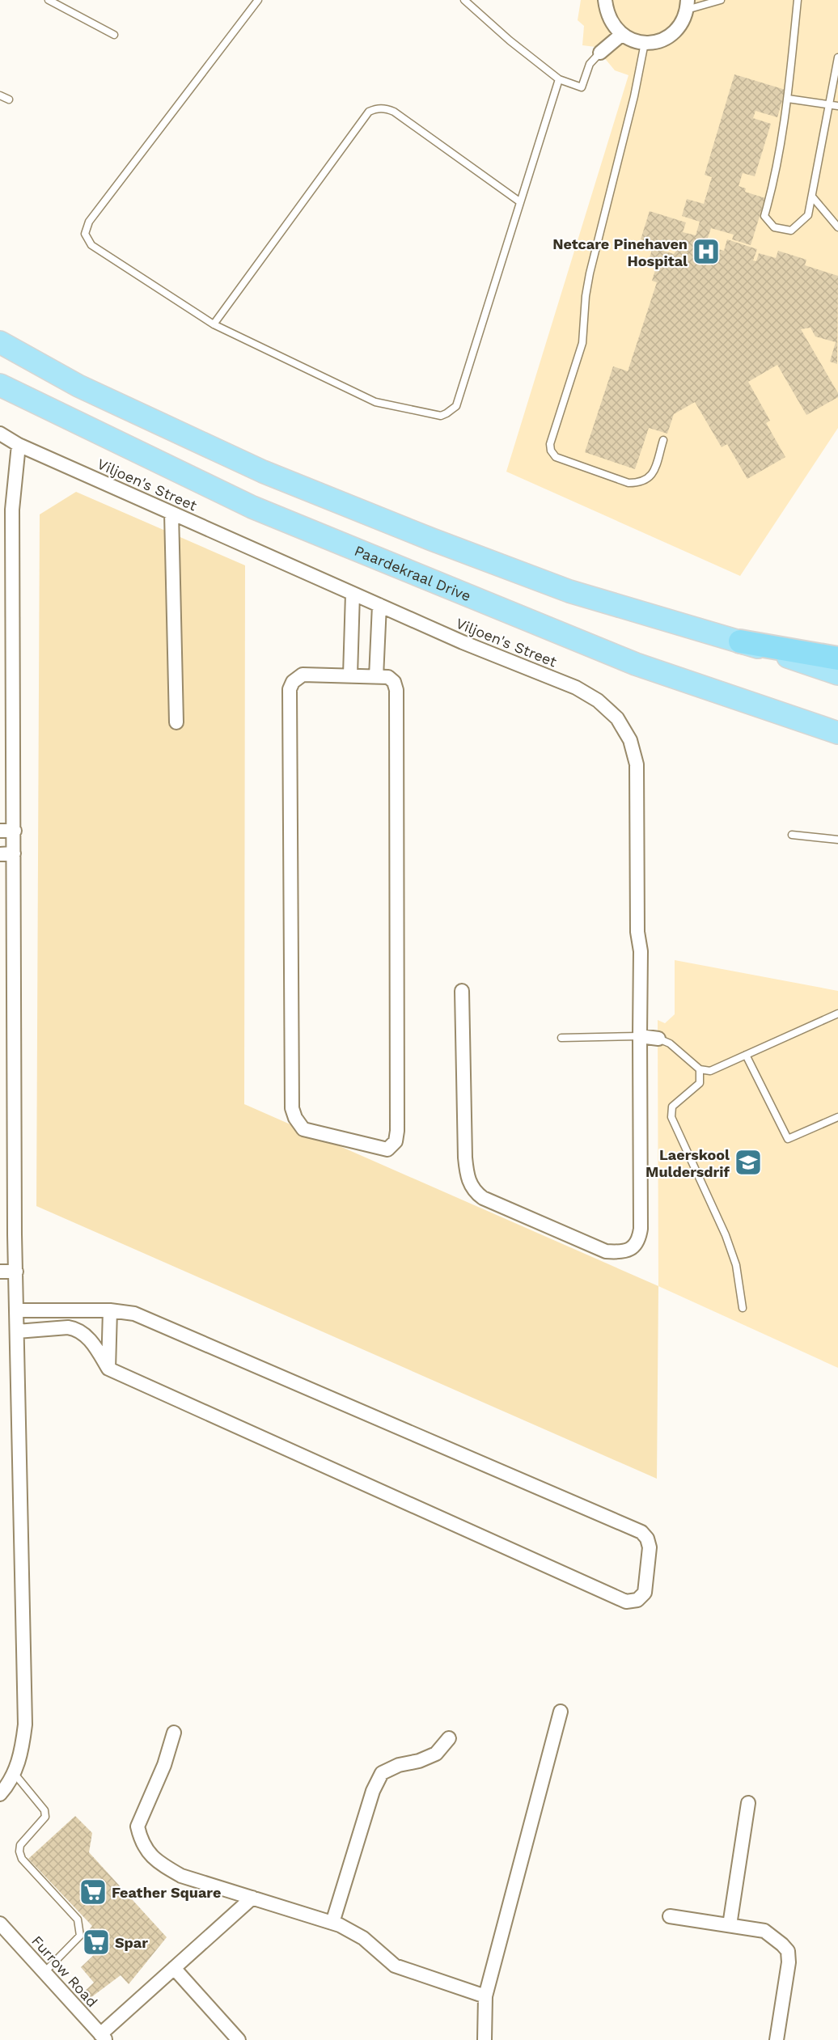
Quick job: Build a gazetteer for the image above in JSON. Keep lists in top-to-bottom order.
{
  "streets": {
    "main road": ["Paardekraal Drive"],
    "street": ["Viljoen's Street", "Furrow Road"]
  },
  "places": {
    "hospital": ["Netcare Pinehaven Hospital"],
    "school or university": ["Laerskool Muldersdrif"],
    "supermarket": ["Feather Square", "Spar"]
  }
}
